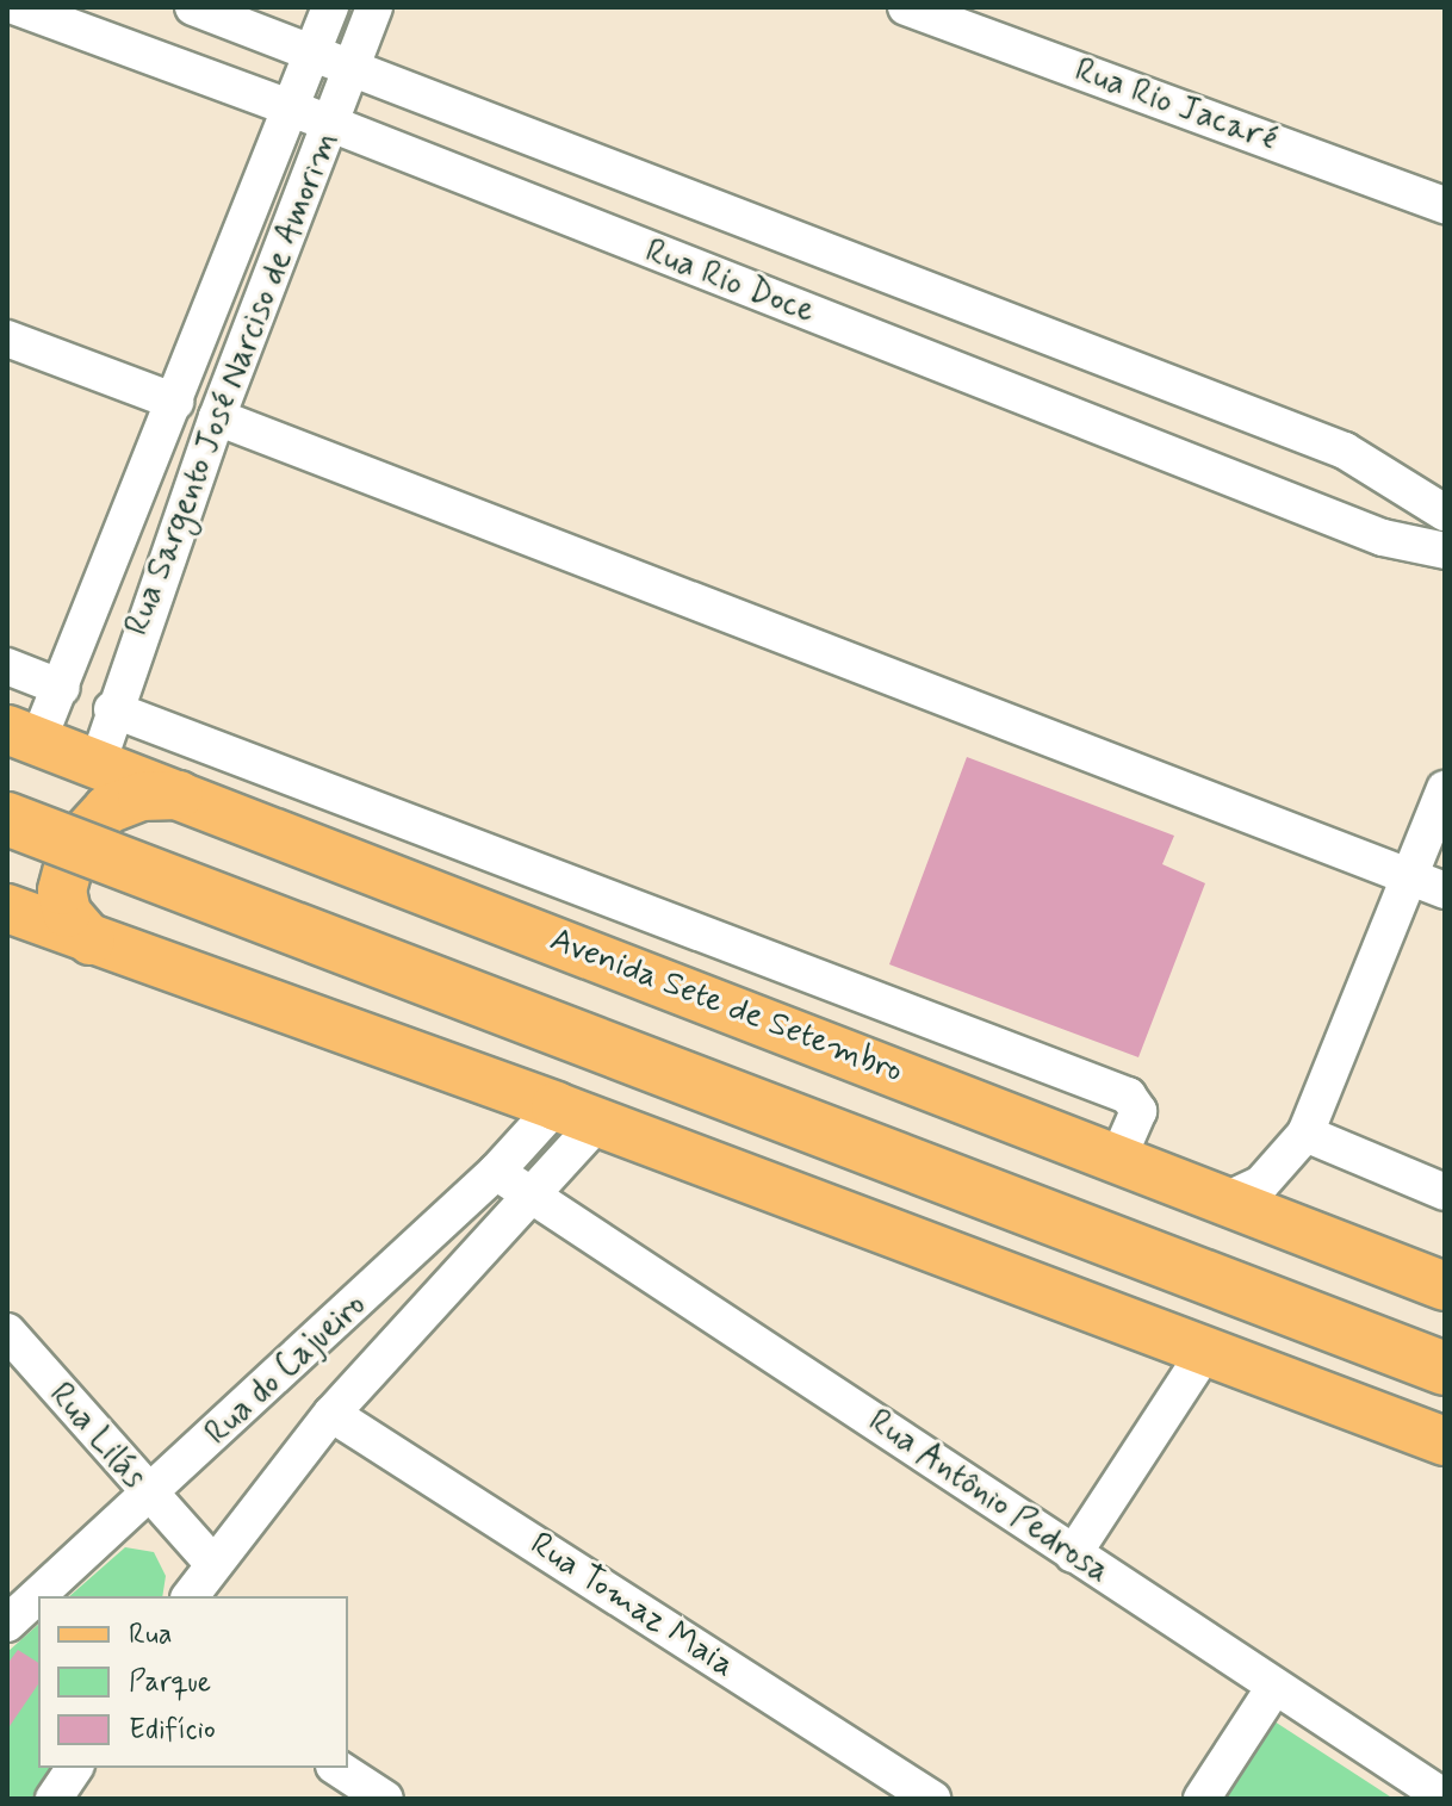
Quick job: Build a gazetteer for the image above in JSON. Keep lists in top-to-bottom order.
{
  "streets": {
    "main road": ["Avenida Sete de Setembro"],
    "street": [
      "Rua Rio Jacaré",
      "Rua Rio Doce",
      "Rua Sargento José Narciso de Amorim",
      "Rua do Cajueiro",
      "Rua Lilás",
      "Rua Antônio Pedrosa",
      "Rua Tomaz Maia"
    ]
  },
  "crossings": [
    ["Rua Rio Doce", "Rua Sargento José Narciso de Amorim"],
    ["Rua Sargento José Narciso de Amorim", "Avenida Sete de Setembro"],
    ["Rua do Cajueiro", "Rua Lilás"],
    ["Rua do Cajueiro", "Rua Antônio Pedrosa"],
    ["Rua do Cajueiro", "Rua Tomaz Maia"]
  ],
  "legend": ["Rua", "Parque", "Edifício"]
}
